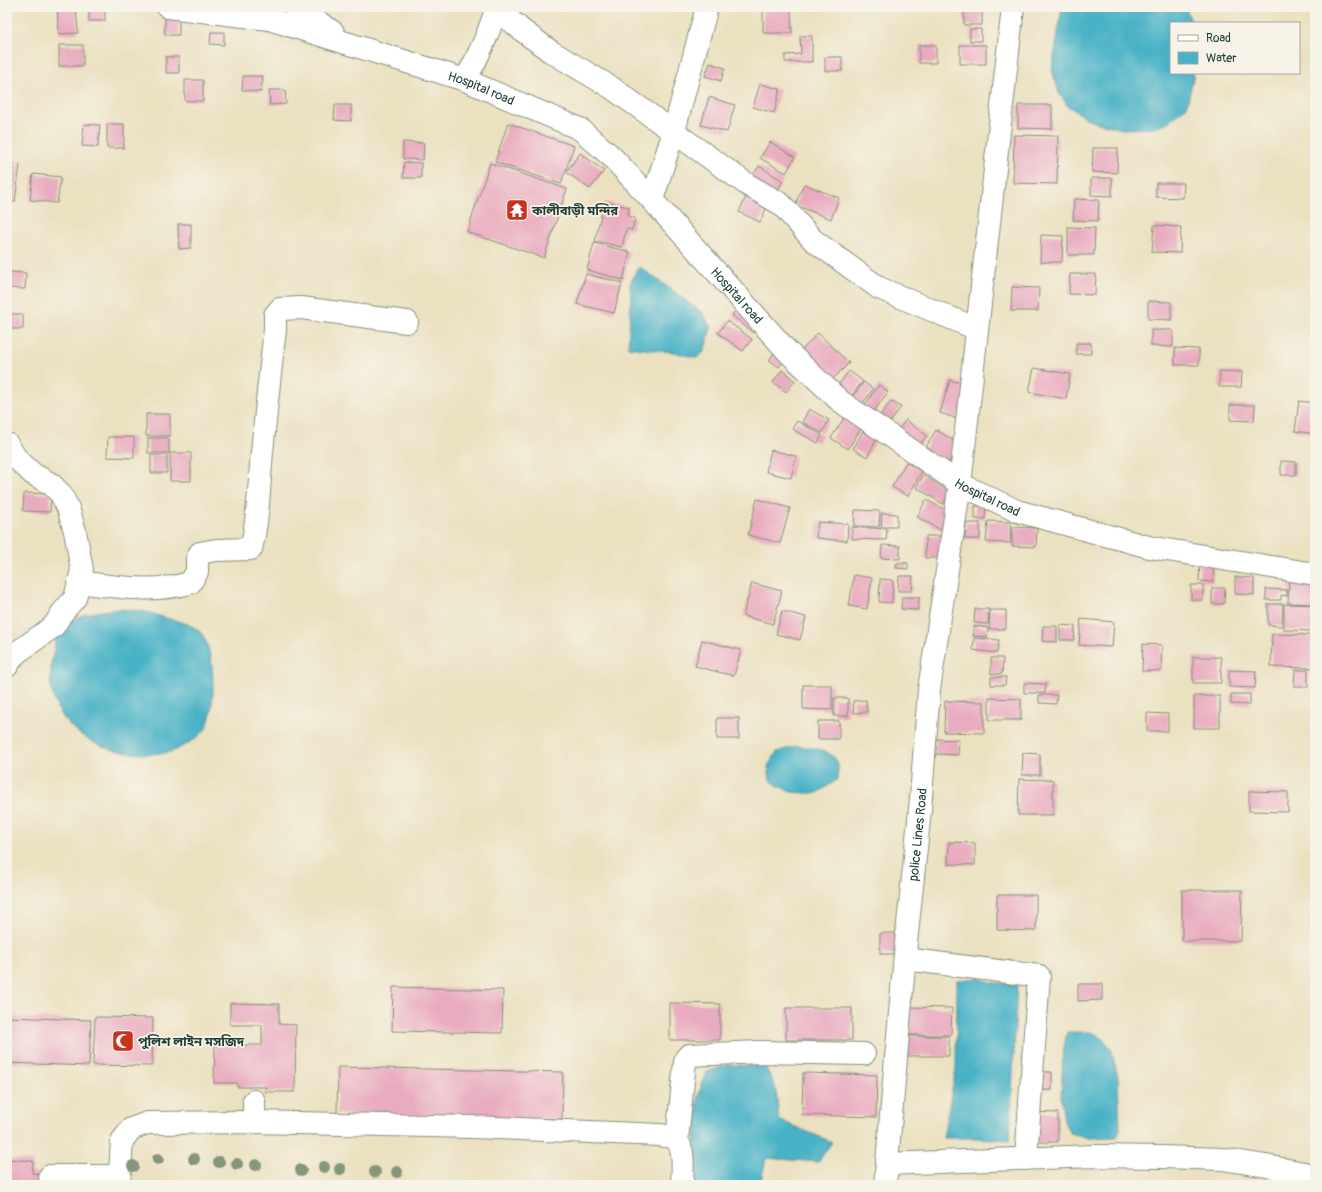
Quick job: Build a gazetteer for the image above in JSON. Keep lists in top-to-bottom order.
{
  "streets": {
    "street": ["Hospital road", "police Lines Road"]
  },
  "crossings": [
    ["Hospital road", "police Lines Road"]
  ],
  "places": {
    "temple": ["কালীবাড়ী মন্দির"],
    "mosque": ["পুলিশ লাইন মসজিদ"]
  },
  "legend": ["Road", "Water"]
}
